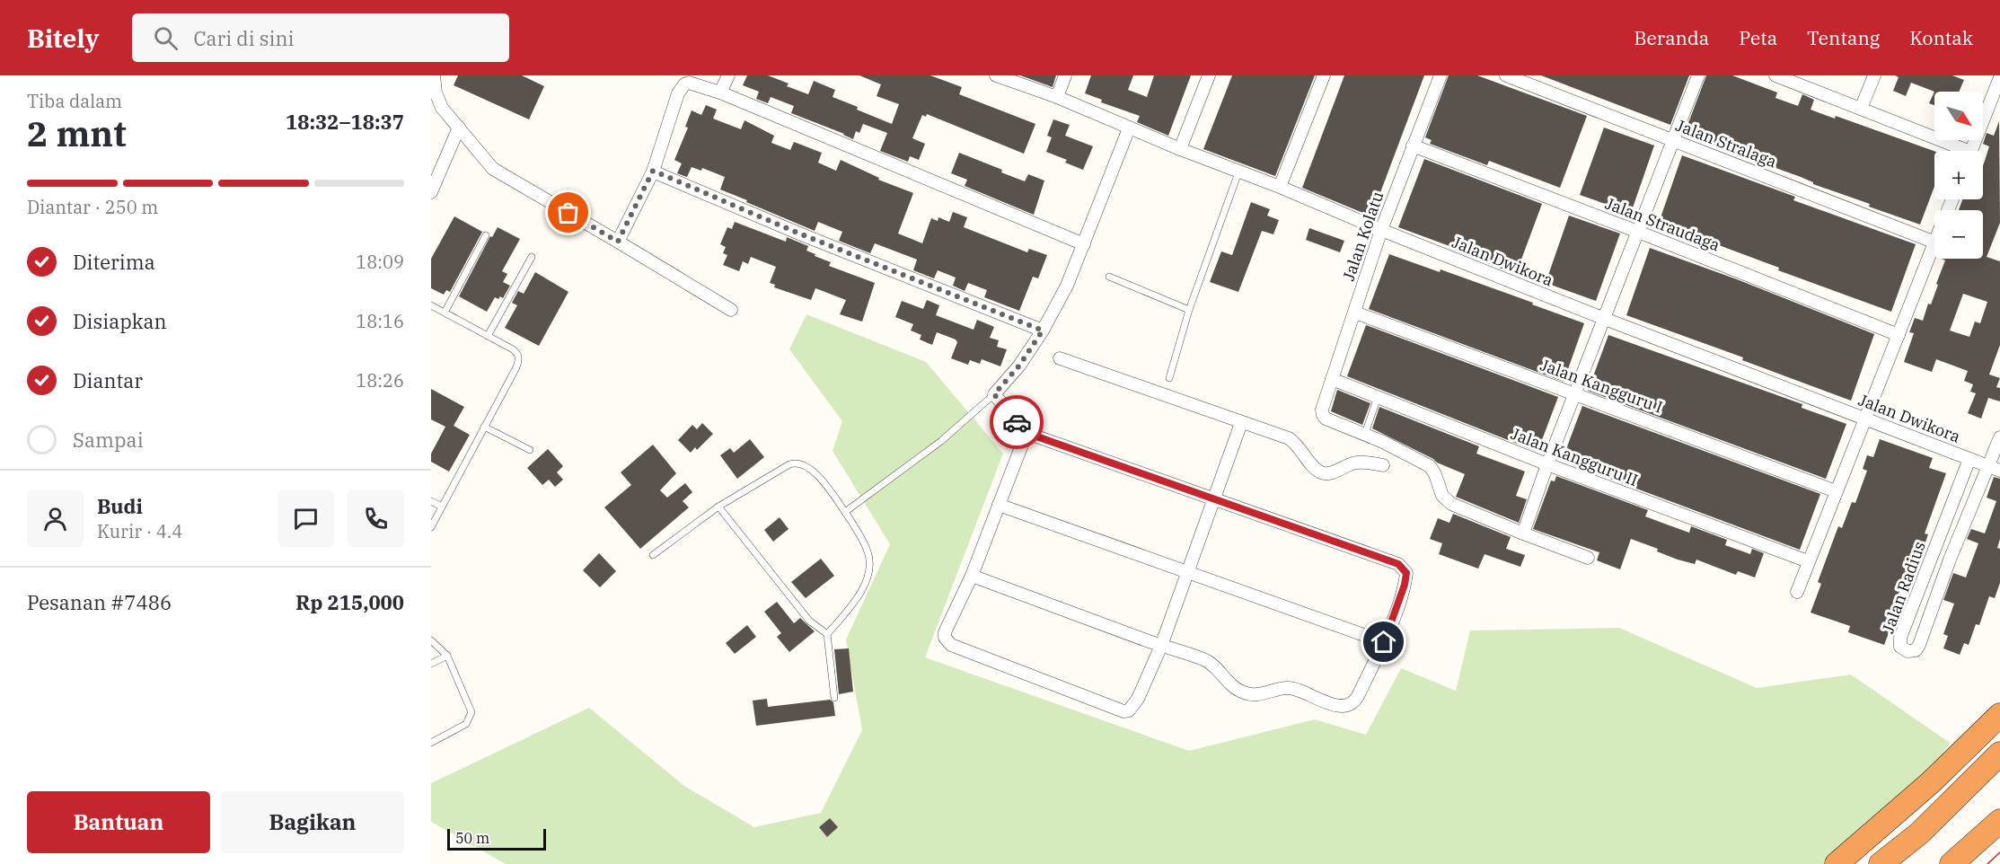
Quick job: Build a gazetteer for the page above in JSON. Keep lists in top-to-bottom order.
{
  "streets": {
    "street": [
      "Jalan Stralaga",
      "Jalan Straudaga",
      "Jalan Kolatu",
      "Jalan Dwikora",
      "Jalan Kangguru I",
      "Jalan Kangguru II",
      "Jalan Radius"
    ]
  },
  "crossings": [
    ["Jalan Straudaga", "Jalan Kolatu"],
    ["Jalan Kolatu", "Jalan Dwikora"],
    ["Jalan Kolatu", "Jalan Kangguru I"],
    ["Jalan Kolatu", "Jalan Kangguru II"],
    ["Jalan Dwikora", "Jalan Radius"]
  ],
  "scale_bar": "50 m",
  "north": "bottom right",
  "page": {
    "header": "Bitely",
    "search": "Cari di sini",
    "nav": [
      "Beranda",
      "Peta",
      "Tentang",
      "Kontak"
    ],
    "heading": ["2 mnt", "Tiba dalam", "18:32–18:37"],
    "panel": [
      "Budi",
      "Kurir · 4.4",
      "Pesanan #7486",
      "Rp 215,000"
    ],
    "map_buttons": ["+", "−"],
    "bar": "Diantar · 250 m",
    "list": [
      ["Diterima", "18:09"],
      ["Disiapkan", "18:16"],
      ["Diantar", "18:26"],
      "Sampai"
    ],
    "buttons": ["Bantuan", "Bagikan"],
    "scale": "50 m"
  }
}
